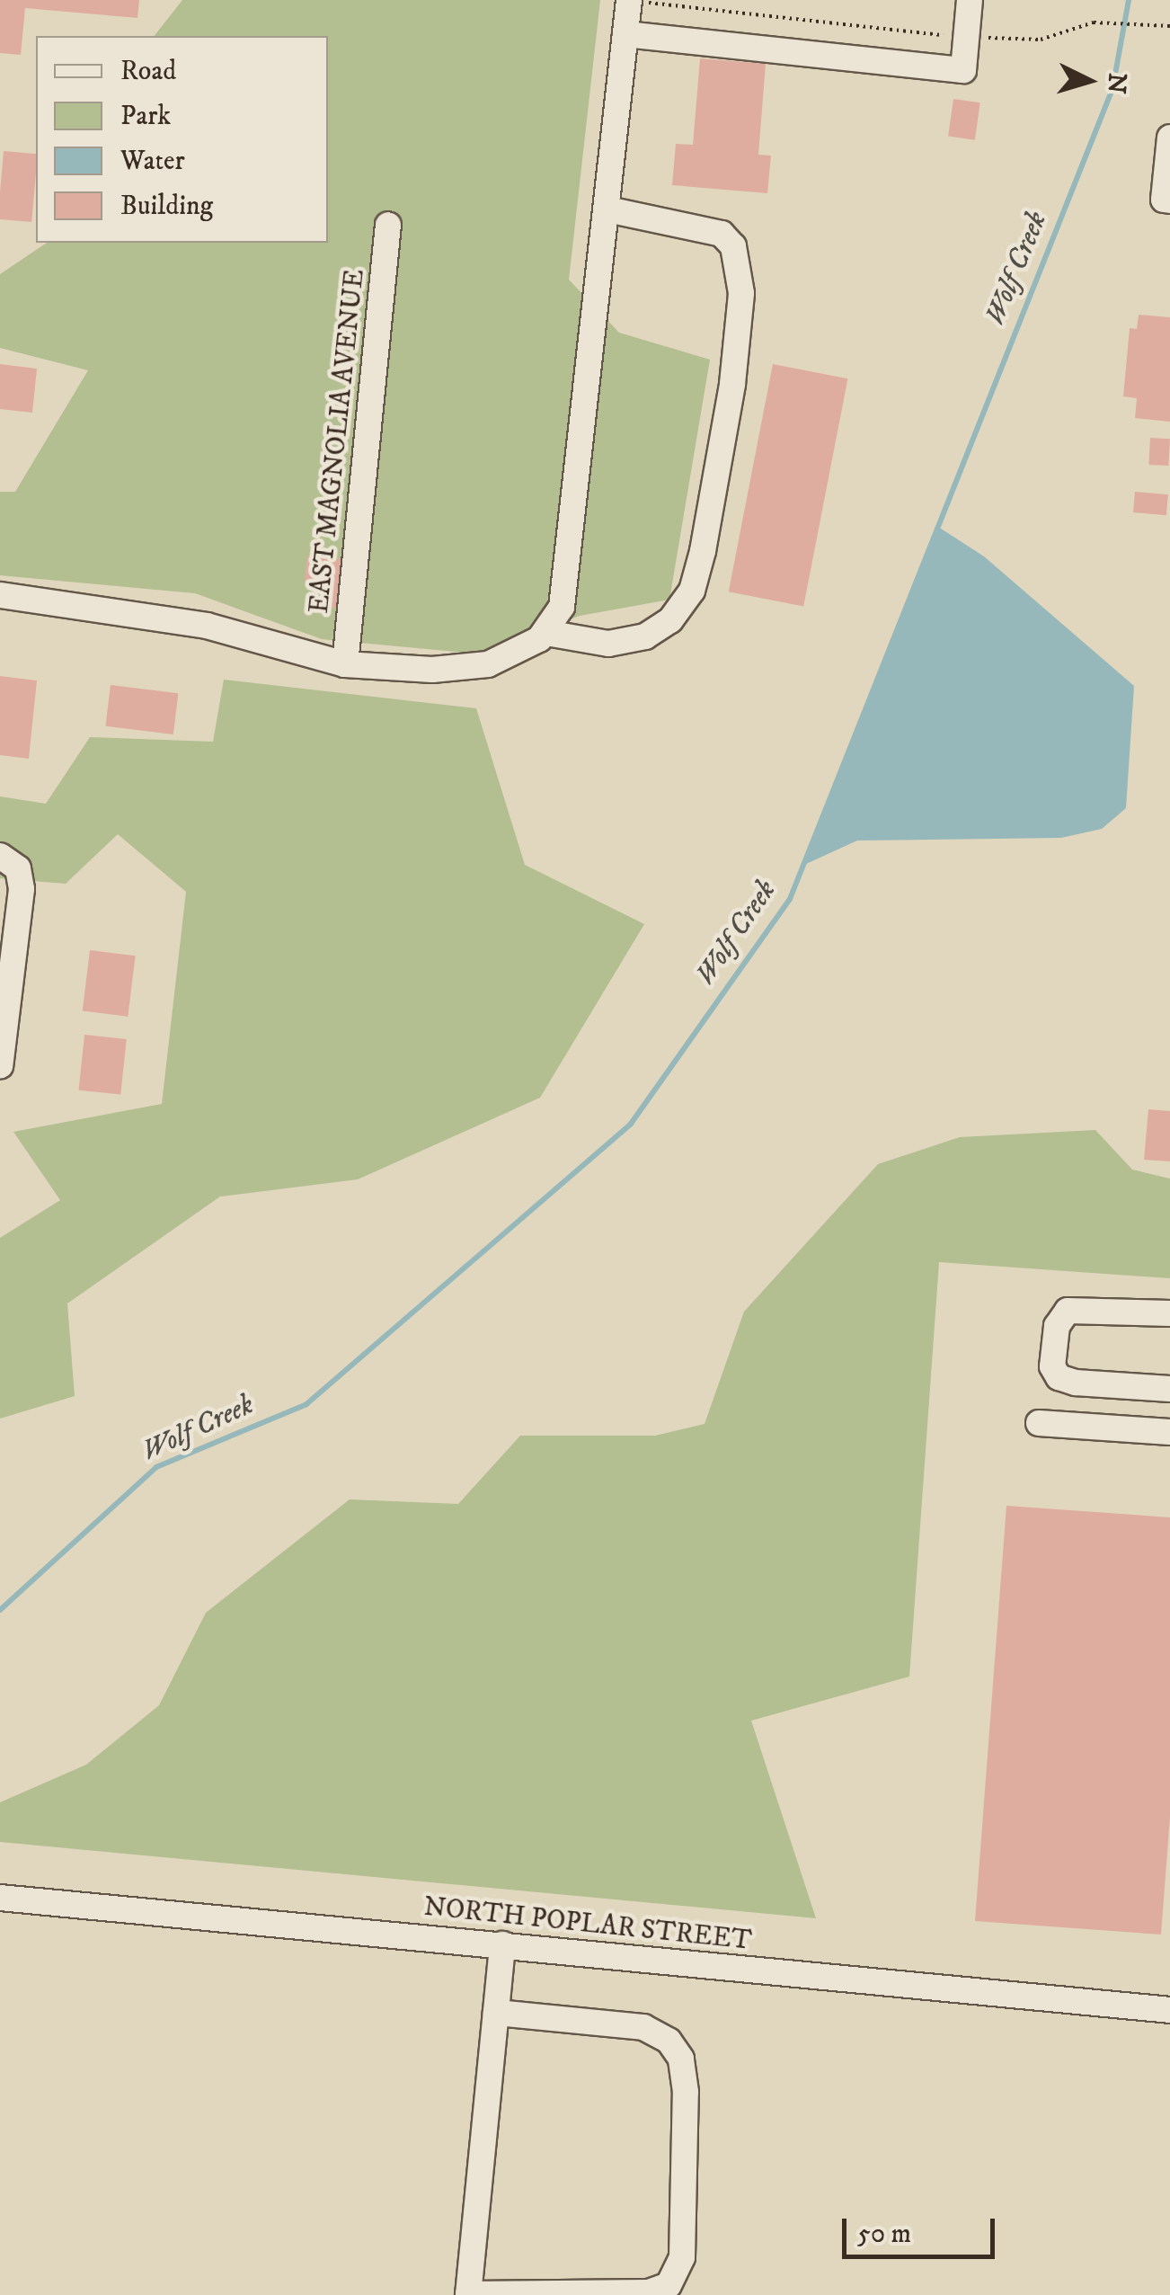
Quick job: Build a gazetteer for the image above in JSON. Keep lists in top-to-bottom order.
{
  "streets": {
    "street": ["EAST MAGNOLIA AVENUE", "NORTH POPLAR STREET"]
  },
  "water": ["Wolf Creek"],
  "legend": [
    "Road",
    "Park",
    "Water",
    "Building"
  ],
  "scale_bar": "50 m",
  "north": "right"
}
